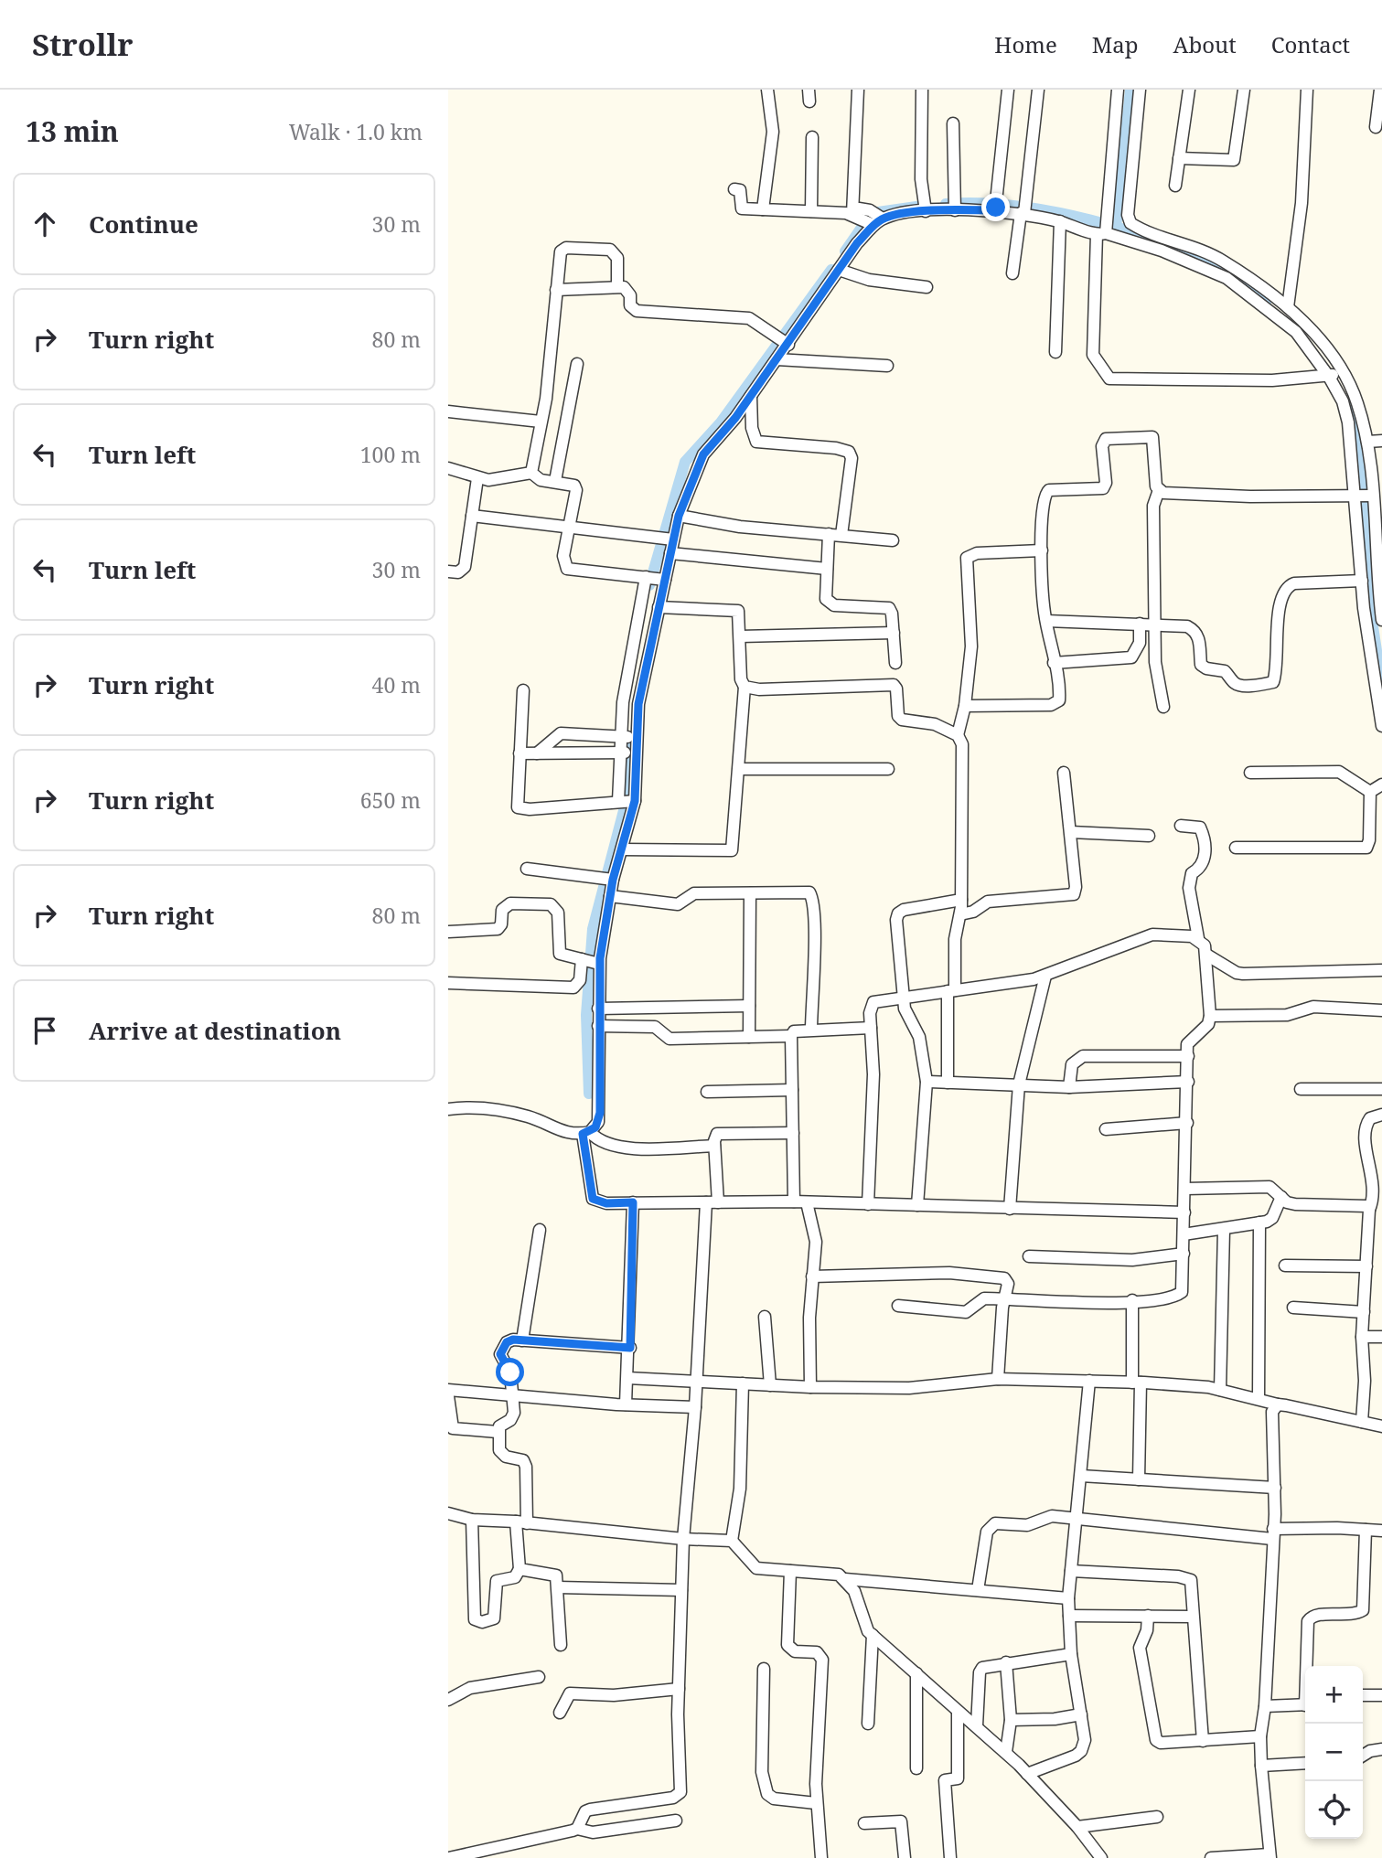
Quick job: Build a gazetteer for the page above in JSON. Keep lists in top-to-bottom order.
{
  "page": {
    "header": "Strollr",
    "nav": [
      "Home",
      "Map",
      "About",
      "Contact"
    ],
    "heading": ["13 min", "Walk · 1.0 km"],
    "list": [
      ["Continue", "30 m"],
      ["Turn right", "80 m"],
      ["Turn left", "100 m"],
      ["Turn left", "30 m"],
      ["Turn right", "40 m"],
      ["Turn right", "650 m"],
      ["Turn right", "80 m"],
      "Arrive at destination"
    ],
    "map_buttons": ["+", "−"]
  }
}
